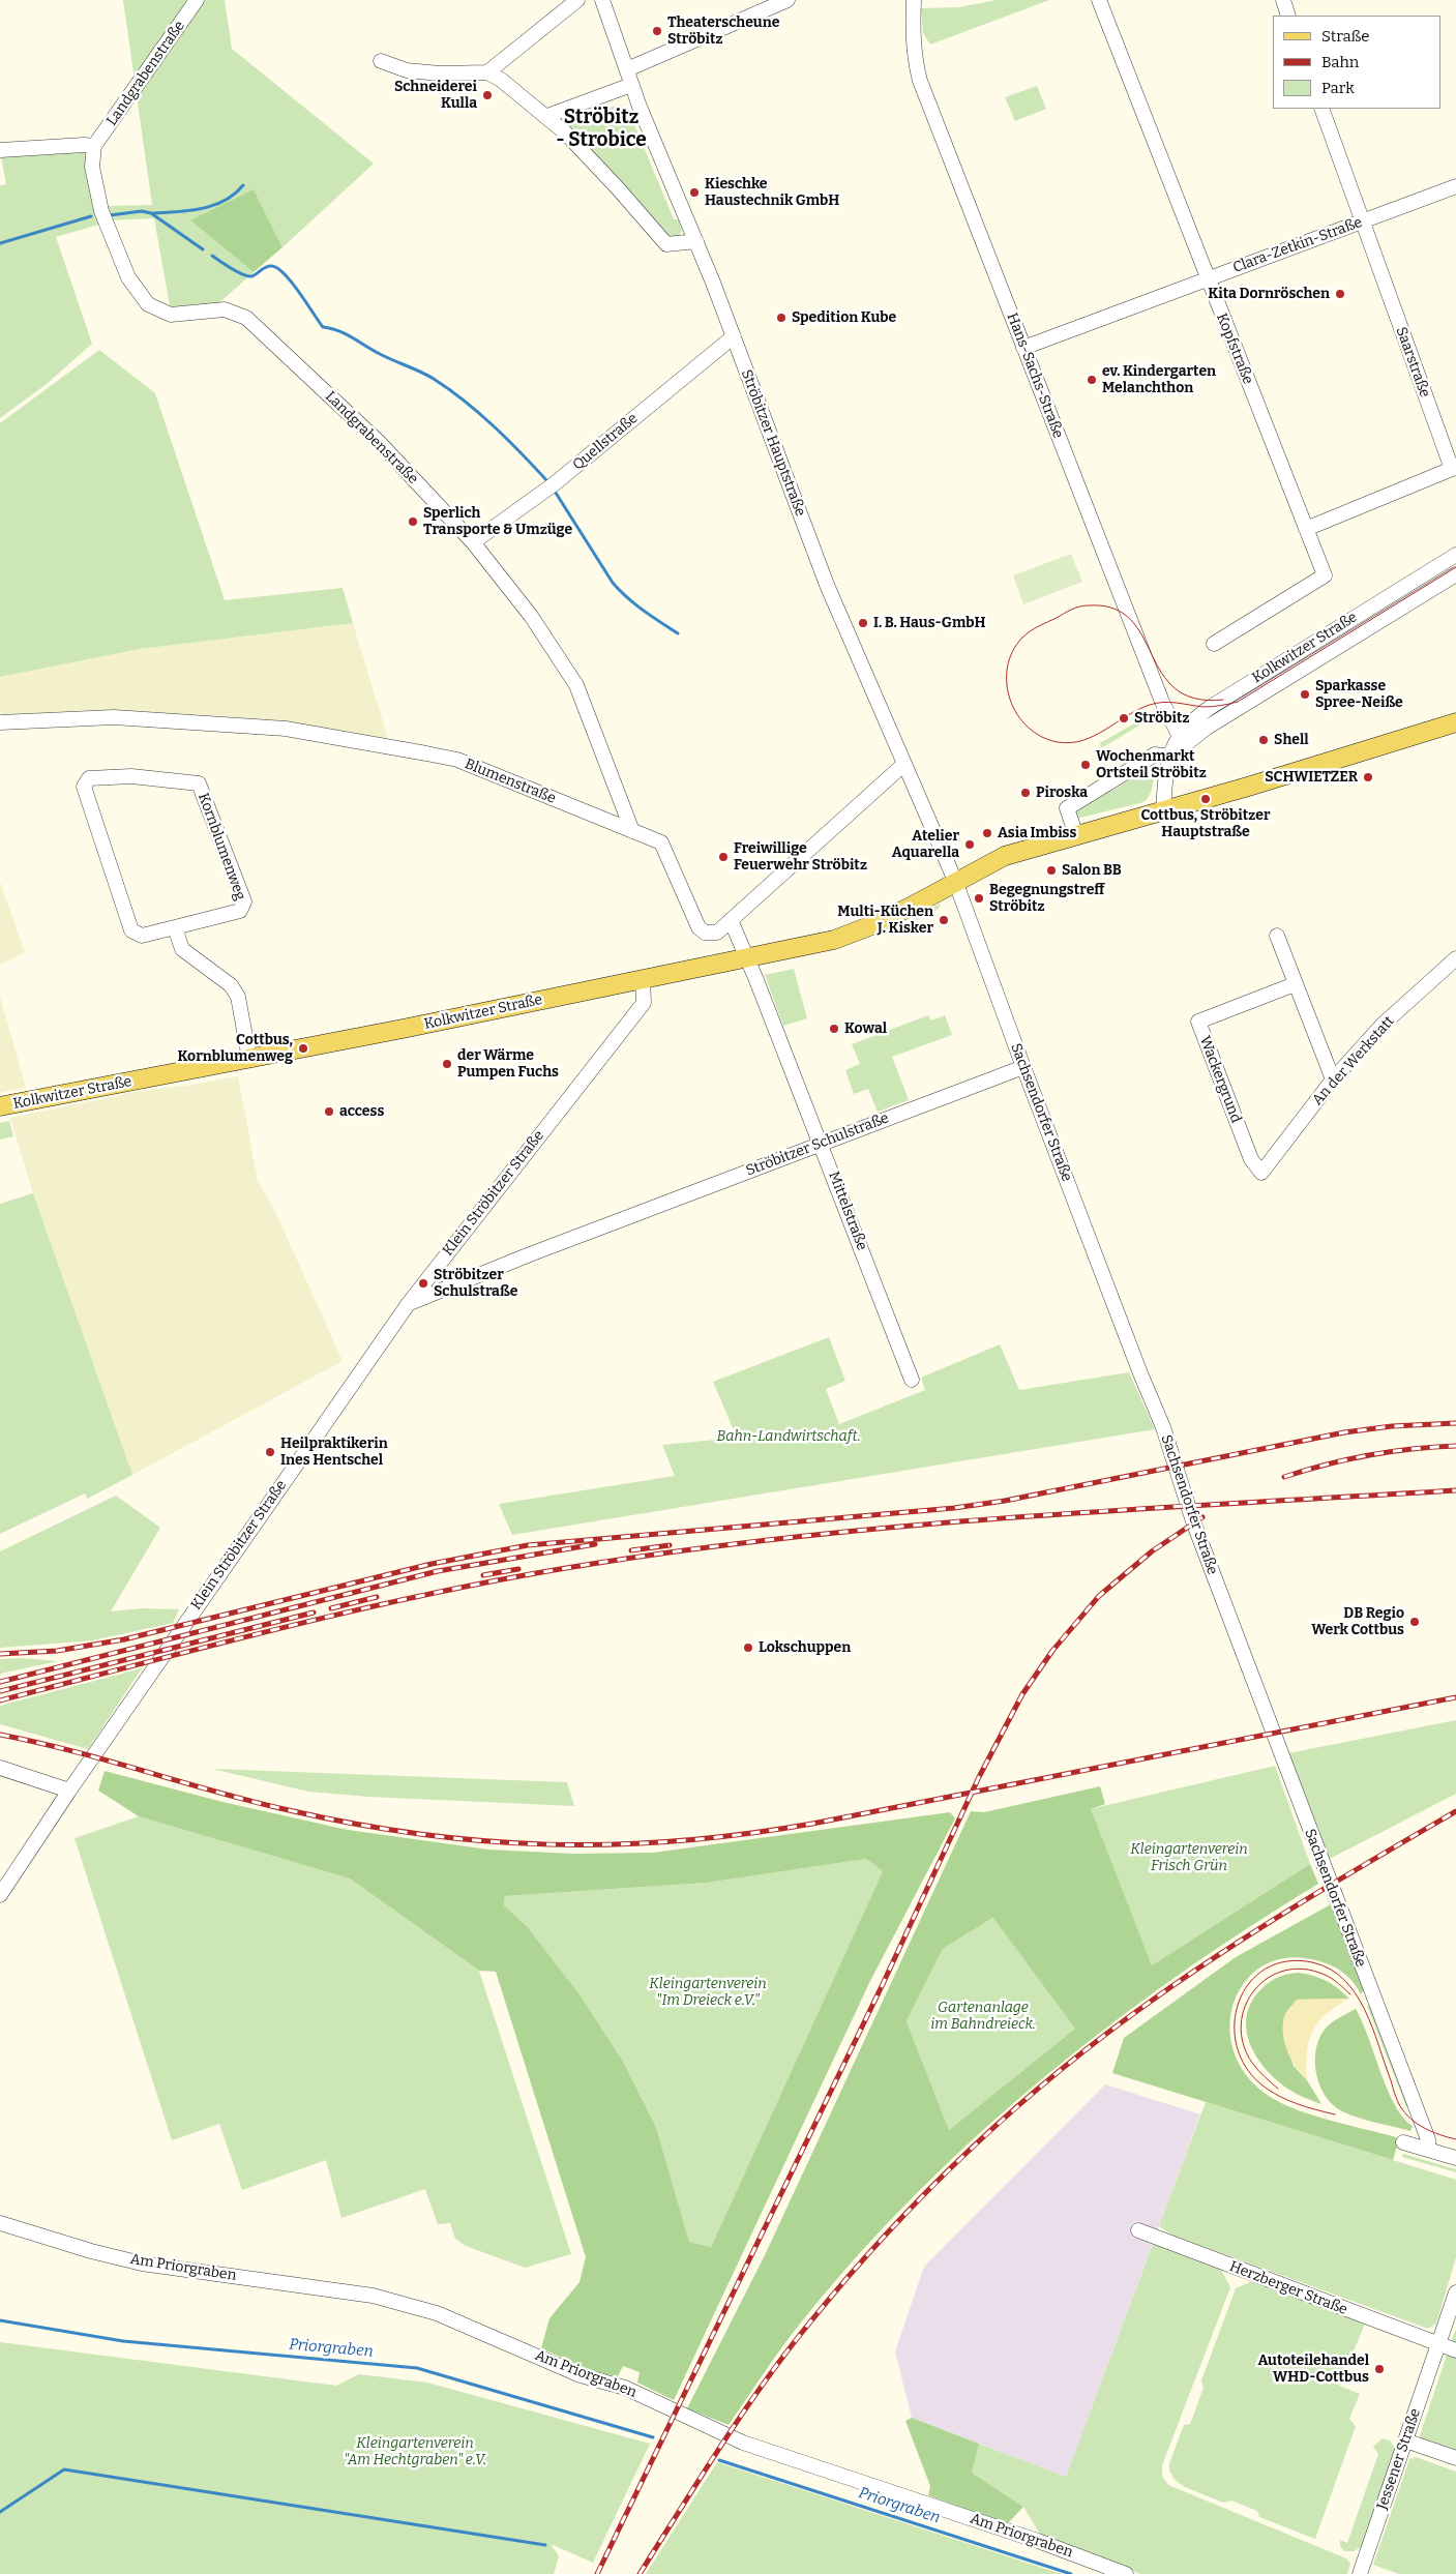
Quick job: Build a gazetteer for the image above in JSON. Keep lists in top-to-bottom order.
{
  "streets": {
    "main road": ["Kolkwitzer Straße"],
    "street": [
      "Landgrabenstraße",
      "Clara-Zetkin-Straße",
      "Kopfstraße",
      "Saarstraße",
      "Hans-Sachs-Straße",
      "Quellstraße",
      "Ströbitzer Hauptstraße",
      "Blumenstraße",
      "Kornblumenweg",
      "An der Werkstatt",
      "Wackergrund",
      "Sachsendorfer Straße",
      "Ströbitzer Schulstraße",
      "Klein Ströbitzer Straße",
      "Mittelstraße",
      "Am Priorgraben",
      "Herzberger Straße",
      "Jessener Straße"
    ]
  },
  "crossings": [
    ["Landgrabenstraße", "Quellstraße"],
    ["Landgrabenstraße", "Blumenstraße"],
    ["Clara-Zetkin-Straße", "Kopfstraße"],
    ["Clara-Zetkin-Straße", "Saarstraße"],
    ["Clara-Zetkin-Straße", "Hans-Sachs-Straße"],
    ["Kopfstraße", "Saarstraße"],
    ["Hans-Sachs-Straße", "Kolkwitzer Straße"],
    ["Quellstraße", "Ströbitzer Hauptstraße"],
    ["Ströbitzer Hauptstraße", "Kolkwitzer Straße"],
    ["Ströbitzer Hauptstraße", "Sachsendorfer Straße"],
    ["Kolkwitzer Straße", "Sachsendorfer Straße"],
    ["Kolkwitzer Straße", "Klein Ströbitzer Straße"],
    ["Kolkwitzer Straße", "Mittelstraße"],
    ["Blumenstraße", "Mittelstraße"],
    ["An der Werkstatt", "Wackergrund"],
    ["Sachsendorfer Straße", "Ströbitzer Schulstraße"],
    ["Ströbitzer Schulstraße", "Klein Ströbitzer Straße"],
    ["Ströbitzer Schulstraße", "Mittelstraße"],
    ["Herzberger Straße", "Jessener Straße"]
  ],
  "districts": ["Ströbitz - Strobice"],
  "water": ["Priorgraben"],
  "parks": [
    "Bahn-Landwirtschaft.",
    "Kleingartenverein Frisch Grün",
    "Kleingartenverein \"Im Dreieck e.V.\"",
    "Gartenanlage im Bahndreieck.",
    "Kleingartenverein \"Am Hechtgraben\" e.V."
  ],
  "places": [
    "Theaterscheune Ströbitz",
    "Schneiderei Kulla",
    "Kieschke Haustechnik GmbH",
    "Kita Dornröschen",
    "Spedition Kube",
    "ev. Kindergarten Melanchthon",
    "Sperlich Transporte & Umzüge",
    "I. B. Haus-GmbH",
    "Sparkasse Spree-Neiße",
    "Ströbitz",
    "Shell",
    "Wochenmarkt Ortsteil Ströbitz",
    "SCHWIETZER",
    "Piroska",
    "Cottbus, Ströbitzer Hauptstraße",
    "Asia Imbiss",
    "Atelier Aquarella",
    "Freiwillige Feuerwehr Ströbitz",
    "Salon BB",
    "Begegnungstreff Ströbitz",
    "Multi-Küchen J. Kisker",
    "Kowal",
    "Cottbus, Kornblumenweg",
    "der Wärme Pumpen Fuchs",
    "access",
    "Ströbitzer Schulstraße",
    "Heilpraktikerin Ines Hentschel",
    "DB Regio Werk Cottbus",
    "Lokschuppen",
    "Autoteilehandel WHD-Cottbus"
  ],
  "legend": ["Straße", "Bahn", "Park"]
}
